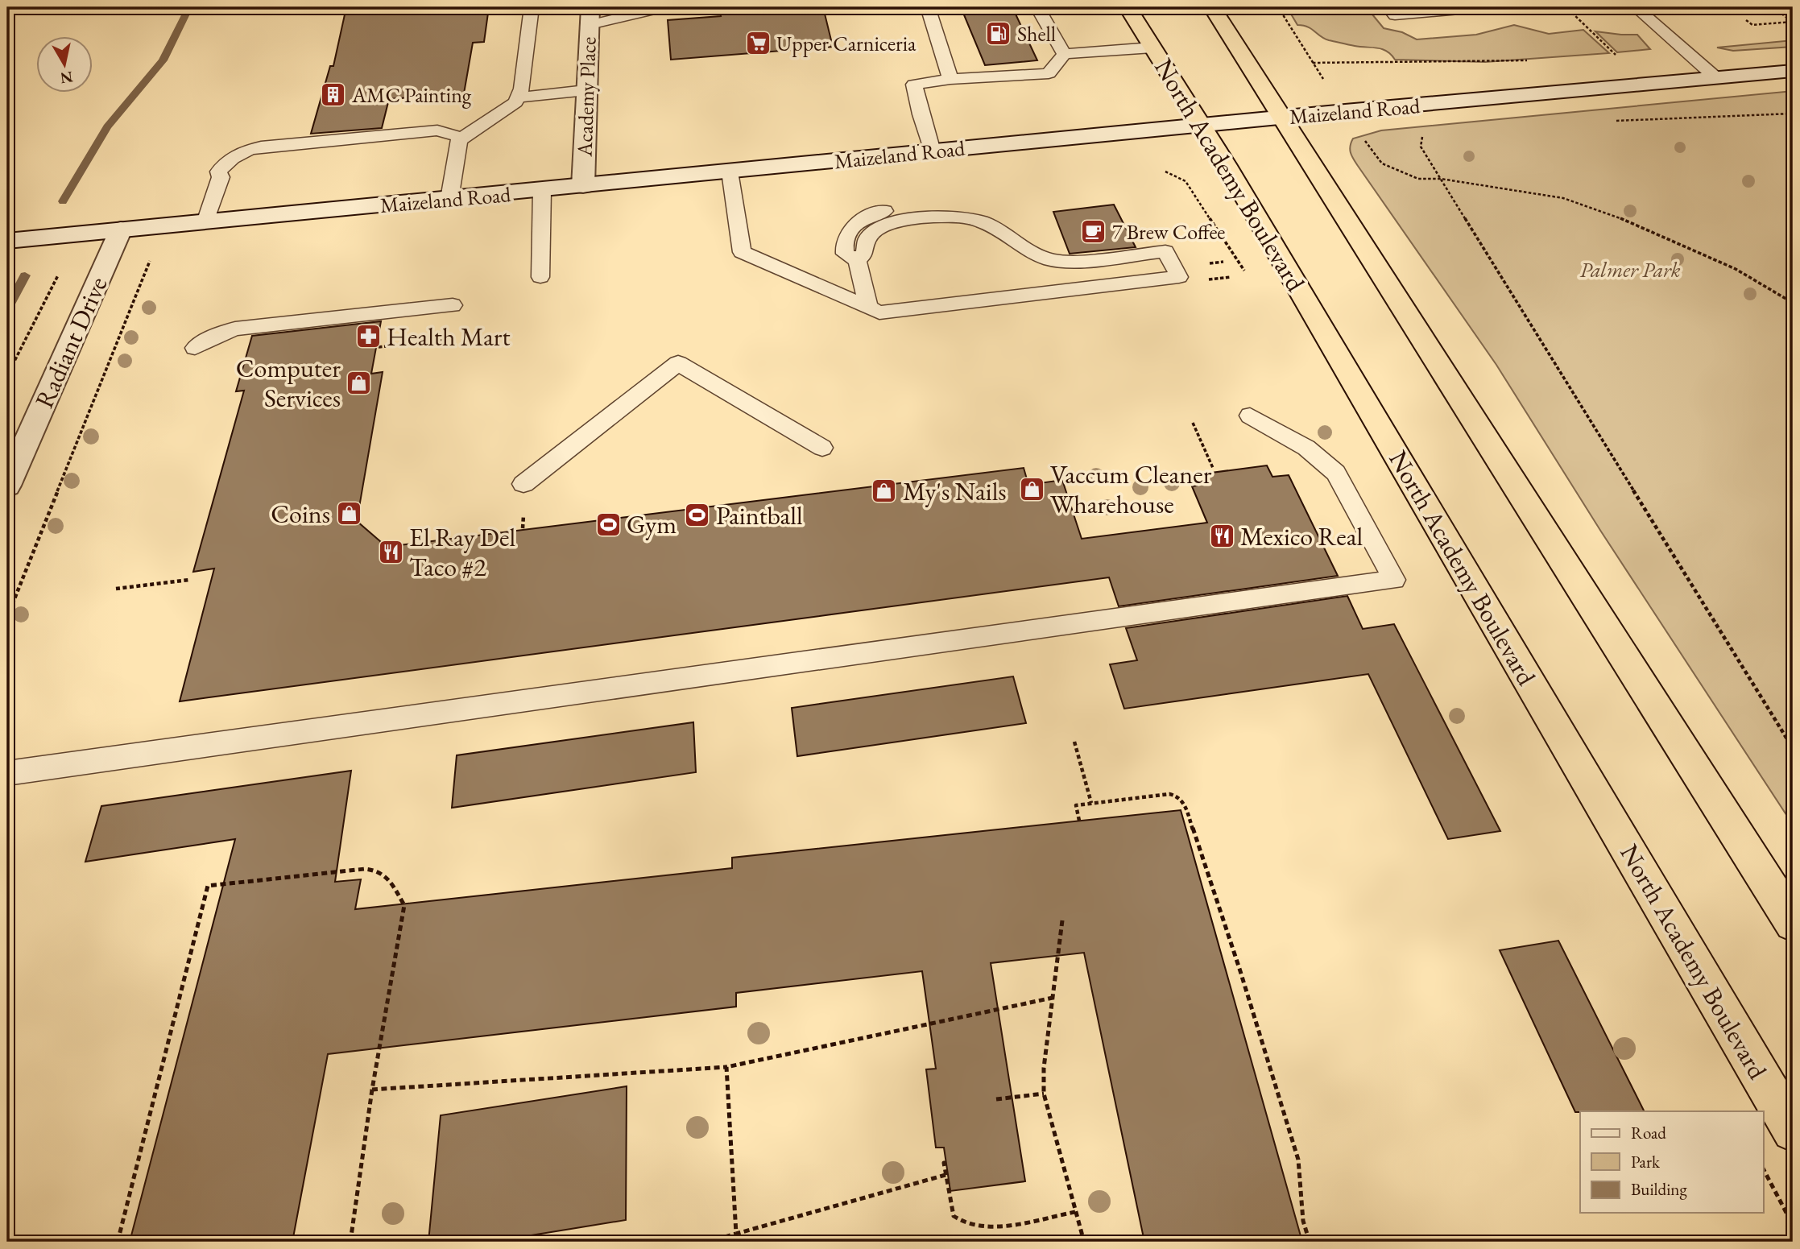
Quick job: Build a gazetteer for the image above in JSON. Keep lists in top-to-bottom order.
{
  "streets": {
    "highway": ["North Academy Boulevard"],
    "main road": ["Academy Place", "Maizeland Road", "Radiant Drive"]
  },
  "crossings": [
    ["Academy Place", "Maizeland Road"],
    ["Maizeland Road", "North Academy Boulevard"],
    ["Maizeland Road", "Radiant Drive"]
  ],
  "parks": ["Palmer Park"],
  "places": {
    "fuel station": ["Shell"],
    "supermarket": ["Upper Carniceria"],
    "building": ["AMC Painting"],
    "cafe": ["7 Brew Coffee"],
    "pharmacy": ["Health Mart"],
    "shop": [
      "Computer Services",
      "Vaccum Cleaner Wharehouse",
      "My's Nails",
      "Coins"
    ],
    "sports": ["Paintball", "Gym"],
    "restaurant": ["Mexico Real", "El Ray Del Taco #2"]
  },
  "legend": ["Road", "Park", "Building"],
  "north": "bottom"
}
